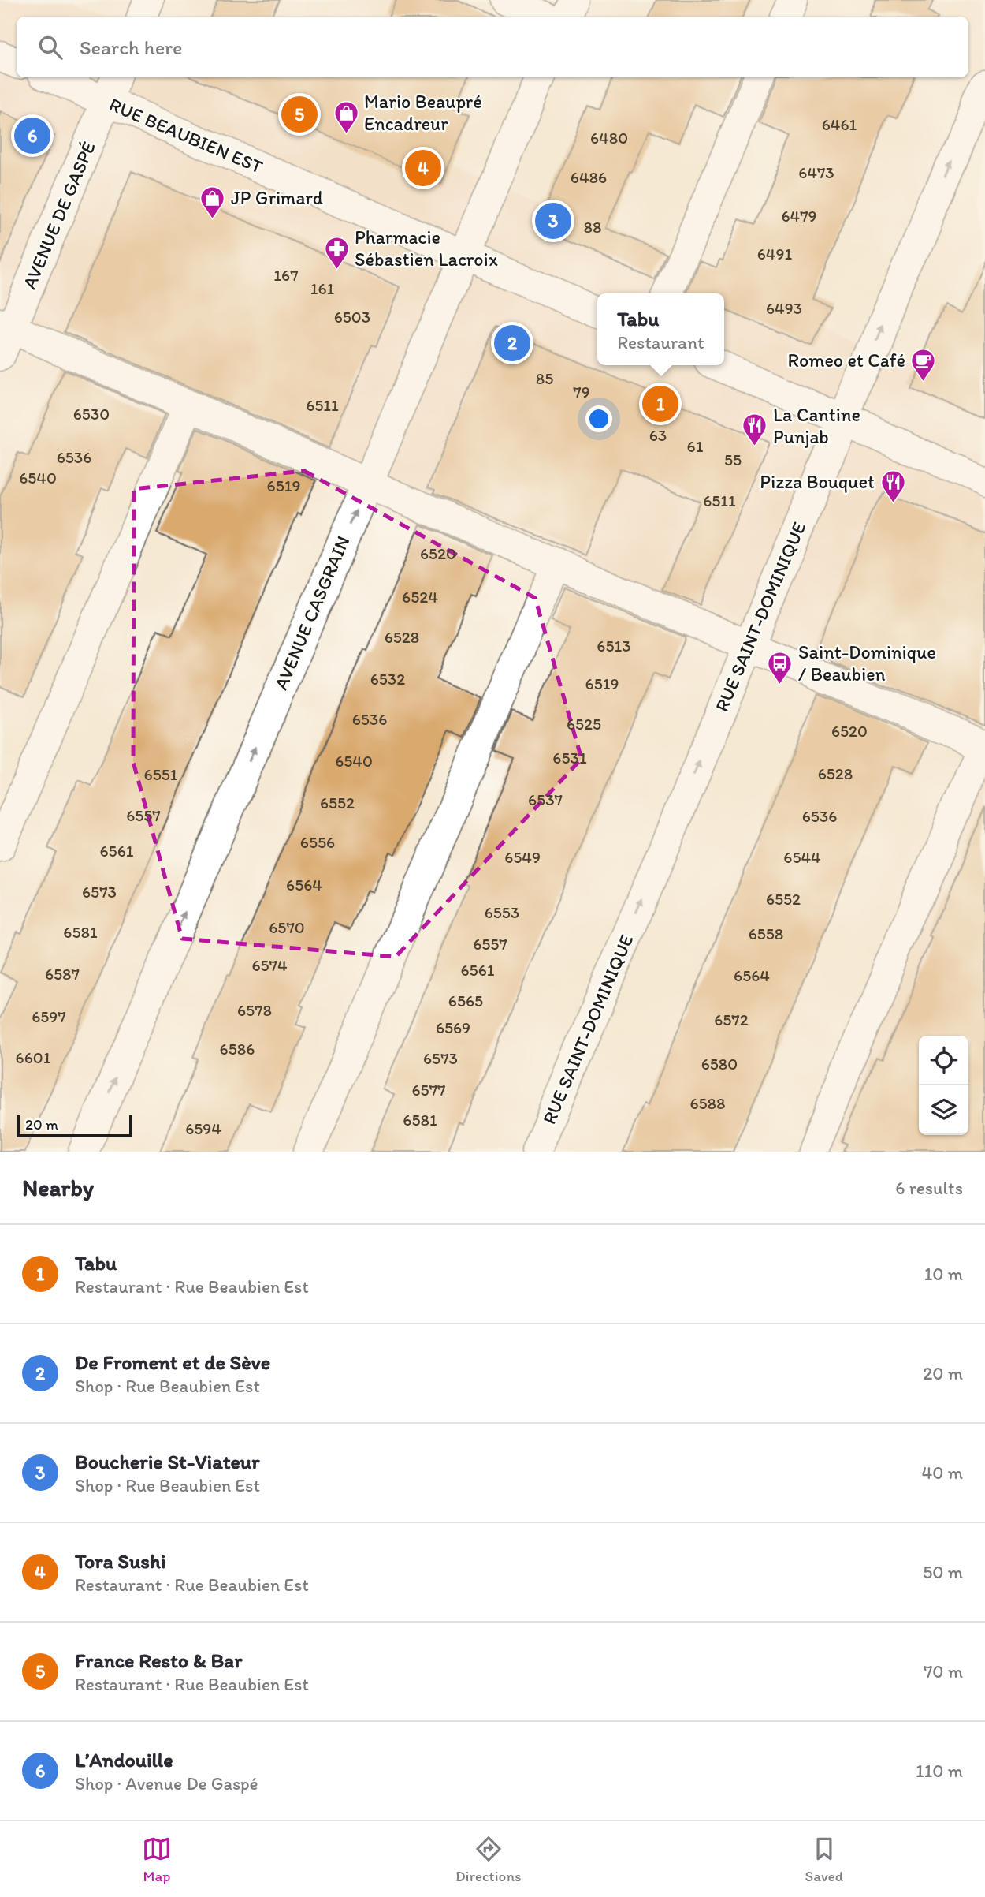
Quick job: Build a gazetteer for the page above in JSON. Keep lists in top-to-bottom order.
{
  "streets": {
    "street": [
      "RUE BEAUBIEN EST",
      "AVENUE DE GASPÉ",
      "AVENUE CASGRAIN",
      "RUE SAINT-DOMINIQUE"
    ]
  },
  "crossings": [
    ["RUE BEAUBIEN EST", "AVENUE DE GASPÉ"],
    ["RUE BEAUBIEN EST", "AVENUE CASGRAIN"]
  ],
  "places": {
    "shop": ["Mario Beaupré Encadreur", "JP Grimard"],
    "pharmacy": ["Pharmacie Sébastien Lacroix"],
    "cafe": ["Romeo et Café"],
    "restaurant": ["La Cantine Punjab", "Pizza Bouquet"],
    "bus stop": ["Saint-Dominique / Beaubien"]
  },
  "house_numbers": [
    "6461",
    "6480",
    "6473",
    "6486",
    "6479",
    "88",
    "6491",
    "167",
    "161",
    "6493",
    "6503",
    "85",
    "79",
    "6511",
    "6530",
    "63",
    "61",
    "6536",
    "55",
    "6540",
    "6519",
    "6511",
    "6520",
    "6524",
    "6528",
    "6513",
    "6532",
    "6519",
    "6536",
    "6525",
    "6520",
    "6531",
    "6540",
    "6528",
    "6551",
    "6537",
    "6552",
    "6557",
    "6536",
    "6556",
    "6561",
    "6549",
    "6544",
    "6564",
    "6573",
    "6552",
    "6553",
    "6570",
    "6581",
    "6558",
    "6557",
    "6574",
    "6561",
    "6587",
    "6564",
    "6565",
    "6578",
    "6597",
    "6572",
    "6569",
    "6586",
    "6601",
    "6573",
    "6580",
    "6577",
    "6588",
    "6581",
    "6594"
  ],
  "scale_bar": "20 m",
  "page": {
    "search": "Search here",
    "pins": [
      "5",
      "6",
      "4",
      "3",
      "2",
      "1"
    ],
    "popup": ["Tabu", "Restaurant"],
    "scale": "20 m",
    "heading": ["Nearby", "6 results"],
    "list": [
      {
        "mark": "1",
        "name": "Tabu",
        "note": "Restaurant · Rue Beaubien Est",
        "value": "10 m"
      },
      {
        "mark": "2",
        "name": "De Froment et de Sève",
        "note": "Shop · Rue Beaubien Est",
        "value": "20 m"
      },
      {
        "mark": "3",
        "name": "Boucherie St-Viateur",
        "note": "Shop · Rue Beaubien Est",
        "value": "40 m"
      },
      {
        "mark": "4",
        "name": "Tora Sushi",
        "note": "Restaurant · Rue Beaubien Est",
        "value": "50 m"
      },
      {
        "mark": "5",
        "name": "France Resto & Bar",
        "note": "Restaurant · Rue Beaubien Est",
        "value": "70 m"
      },
      {
        "mark": "6",
        "name": "L’Andouille",
        "note": "Shop · Avenue De Gaspé",
        "value": "110 m"
      }
    ],
    "nav": ["Map", "Directions", "Saved"]
  }
}
